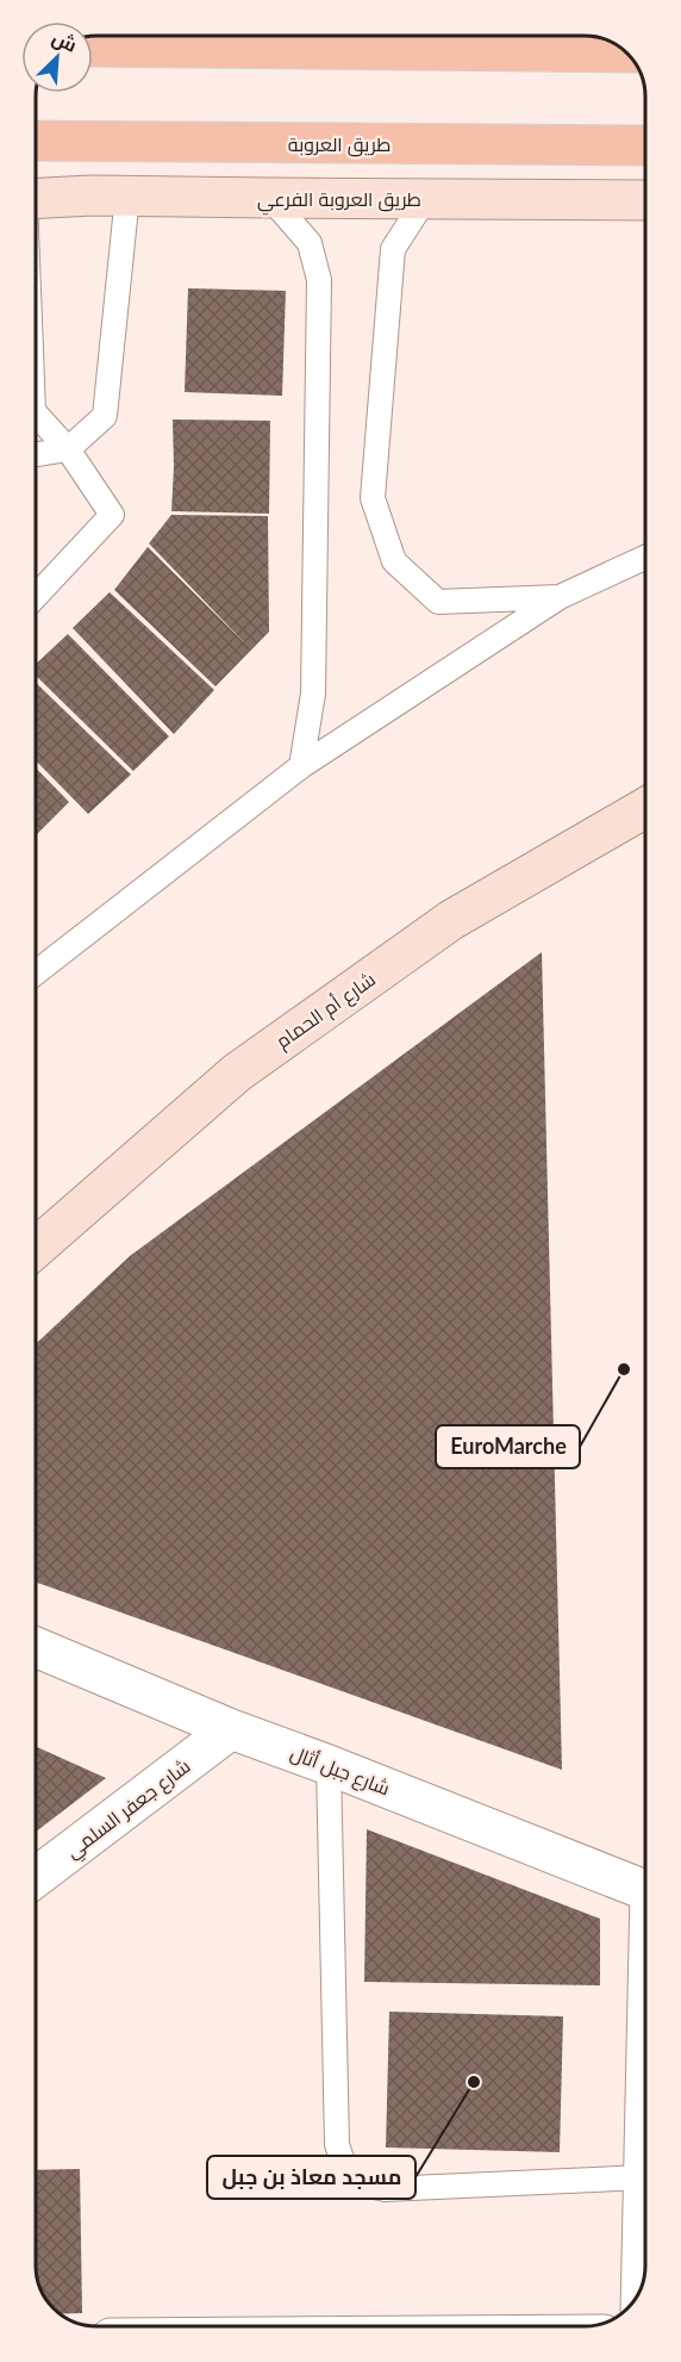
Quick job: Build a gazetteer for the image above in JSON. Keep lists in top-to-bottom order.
{
  "streets": {
    "main road": ["طريق العروبة", "طريق العروبة الفرعي", "شارع أم الحمام"],
    "street": ["شارع جبل أثال", "شارع جعفر السلمي"]
  },
  "crossings": [
    ["شارع جبل أثال", "شارع جعفر السلمي"]
  ],
  "places": ["EuroMarche", "مسجد معاذ بن جبل"],
  "north": "top right"
}
